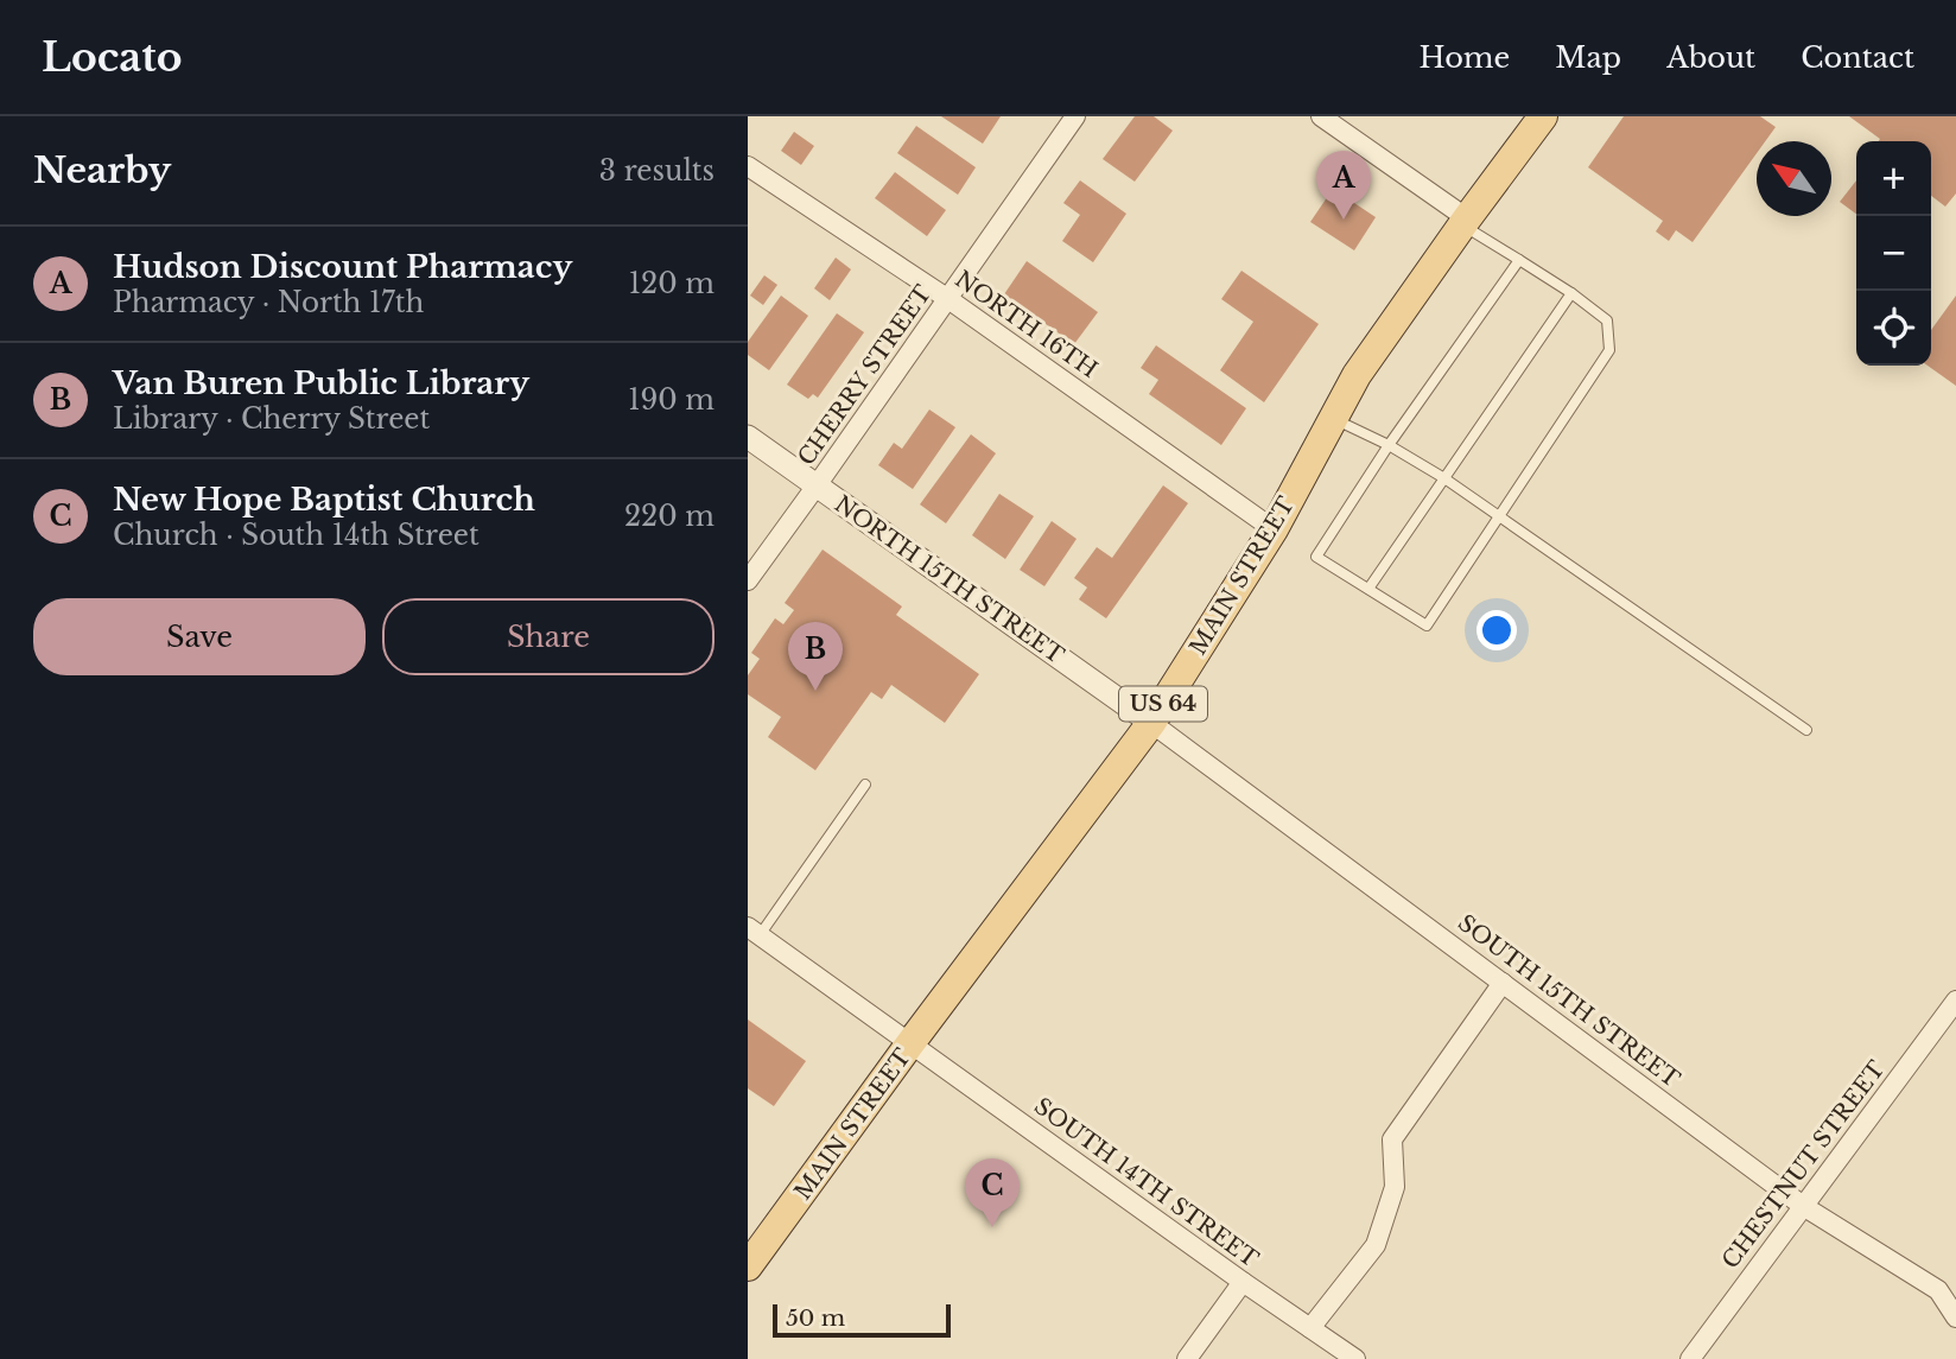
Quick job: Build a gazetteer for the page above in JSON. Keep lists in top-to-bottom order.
{
  "streets": {
    "main road": ["MAIN STREET", "US 64"],
    "street": [
      "NORTH 16TH",
      "CHERRY STREET",
      "NORTH 15TH STREET",
      "SOUTH 15TH STREET",
      "CHESTNUT STREET",
      "SOUTH 14TH STREET"
    ]
  },
  "crossings": [
    ["NORTH 16TH", "CHERRY STREET"],
    ["NORTH 16TH", "MAIN STREET"],
    ["CHERRY STREET", "NORTH 15TH STREET"],
    ["MAIN STREET", "NORTH 15TH STREET"],
    ["MAIN STREET", "SOUTH 15TH STREET"],
    ["MAIN STREET", "SOUTH 14TH STREET"],
    ["NORTH 15TH STREET", "SOUTH 15TH STREET"],
    ["SOUTH 15TH STREET", "CHESTNUT STREET"]
  ],
  "scale_bar": "50 m",
  "north": "top left",
  "page": {
    "header": "Locato",
    "nav": [
      "Home",
      "Map",
      "About",
      "Contact"
    ],
    "heading": ["Nearby", "3 results"],
    "map_buttons": ["+", "−"],
    "pins": ["A", "B", "C"],
    "list": [
      {
        "mark": "A",
        "name": "Hudson Discount Pharmacy",
        "note": "Pharmacy · North 17th",
        "value": "120 m"
      },
      {
        "mark": "B",
        "name": "Van Buren Public Library",
        "note": "Library · Cherry Street",
        "value": "190 m"
      },
      {
        "mark": "C",
        "name": "New Hope Baptist Church",
        "note": "Church · South 14th Street",
        "value": "220 m"
      }
    ],
    "buttons": ["Save", "Share"],
    "scale": "50 m"
  }
}
